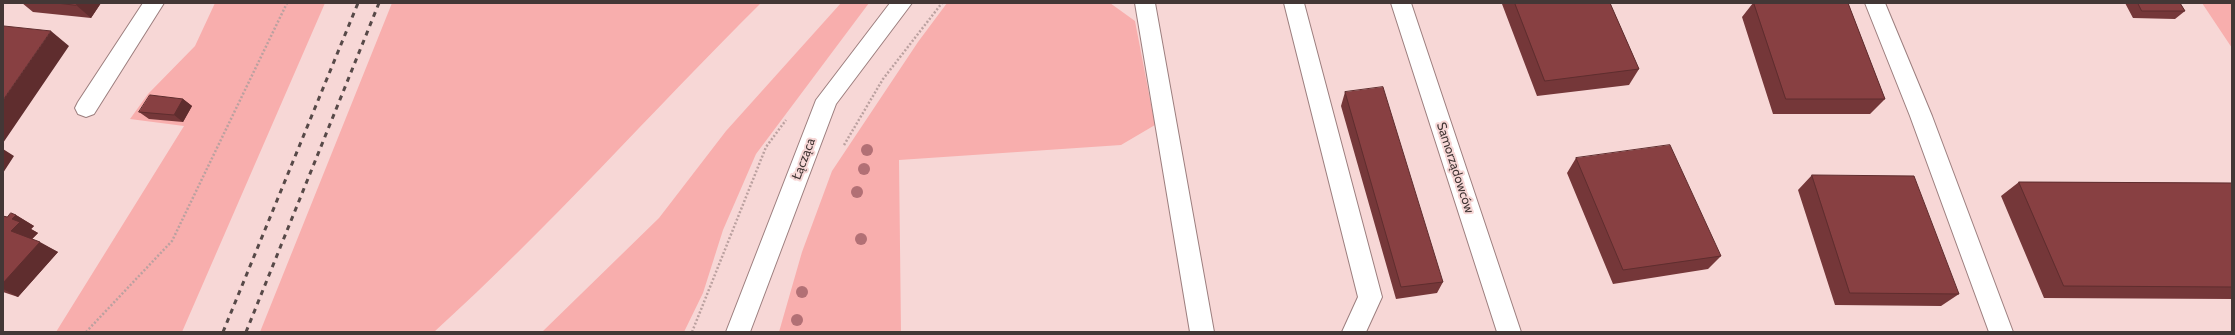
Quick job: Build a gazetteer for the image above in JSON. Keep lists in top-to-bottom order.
{
  "streets": {
    "street": ["Łącząca", "Samorządowców"]
  }
}
